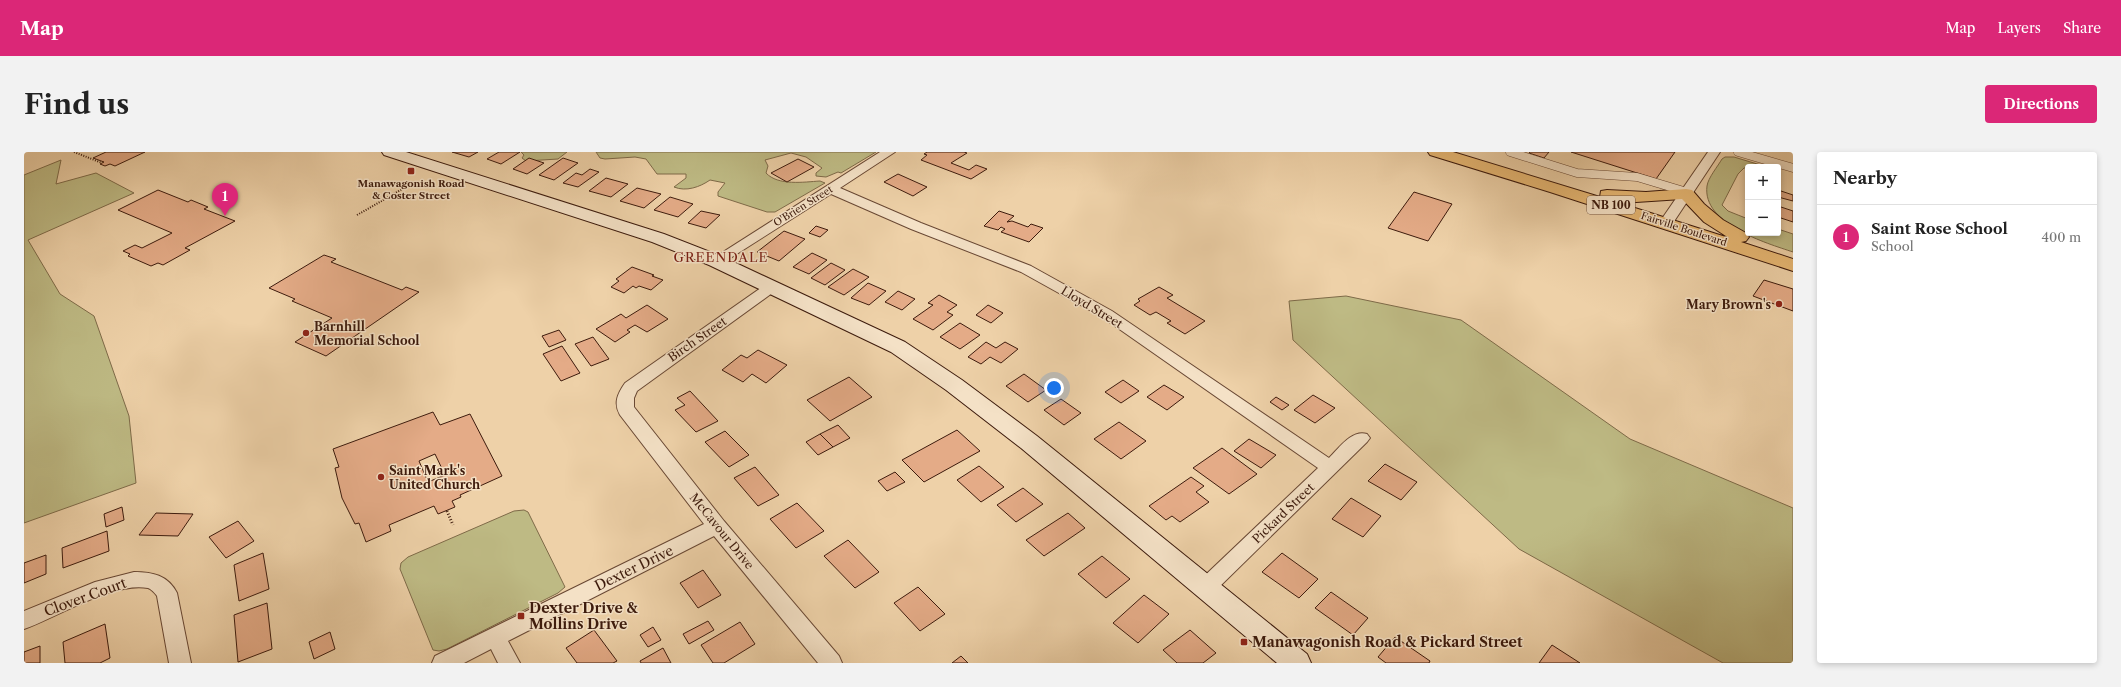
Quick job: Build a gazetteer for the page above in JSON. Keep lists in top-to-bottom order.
{
  "streets": {
    "main road": ["NB 100", "Fairville Boulevard"],
    "street": [
      "O'Brien Street",
      "Lloyd Street",
      "Birch Street",
      "Pickard Street",
      "McCavour Drive",
      "Dexter Drive",
      "Clover Court"
    ]
  },
  "crossings": [
    ["O'Brien Street", "Lloyd Street"],
    ["Lloyd Street", "Pickard Street"],
    ["Birch Street", "McCavour Drive"],
    ["McCavour Drive", "Dexter Drive"]
  ],
  "districts": ["GREENDALE"],
  "places": {
    "transit": ["Manawagonish Road & Coster Street", "Dexter Drive & Mollins Drive", "Manawagonish Road & Pickard Street"],
    "other": ["Mary Brown's", "Barnhill Memorial School", "Saint Mark's United Church"]
  },
  "page": {
    "header": "Map",
    "nav": ["Map", "Layers", "Share"],
    "buttons": "Directions",
    "title": "Find us",
    "heading": "Nearby",
    "map_buttons": ["+", "−"],
    "pins": "1",
    "list": [
      {
        "mark": "1",
        "name": "Saint Rose School",
        "note": "School",
        "value": "400 m"
      }
    ]
  }
}
